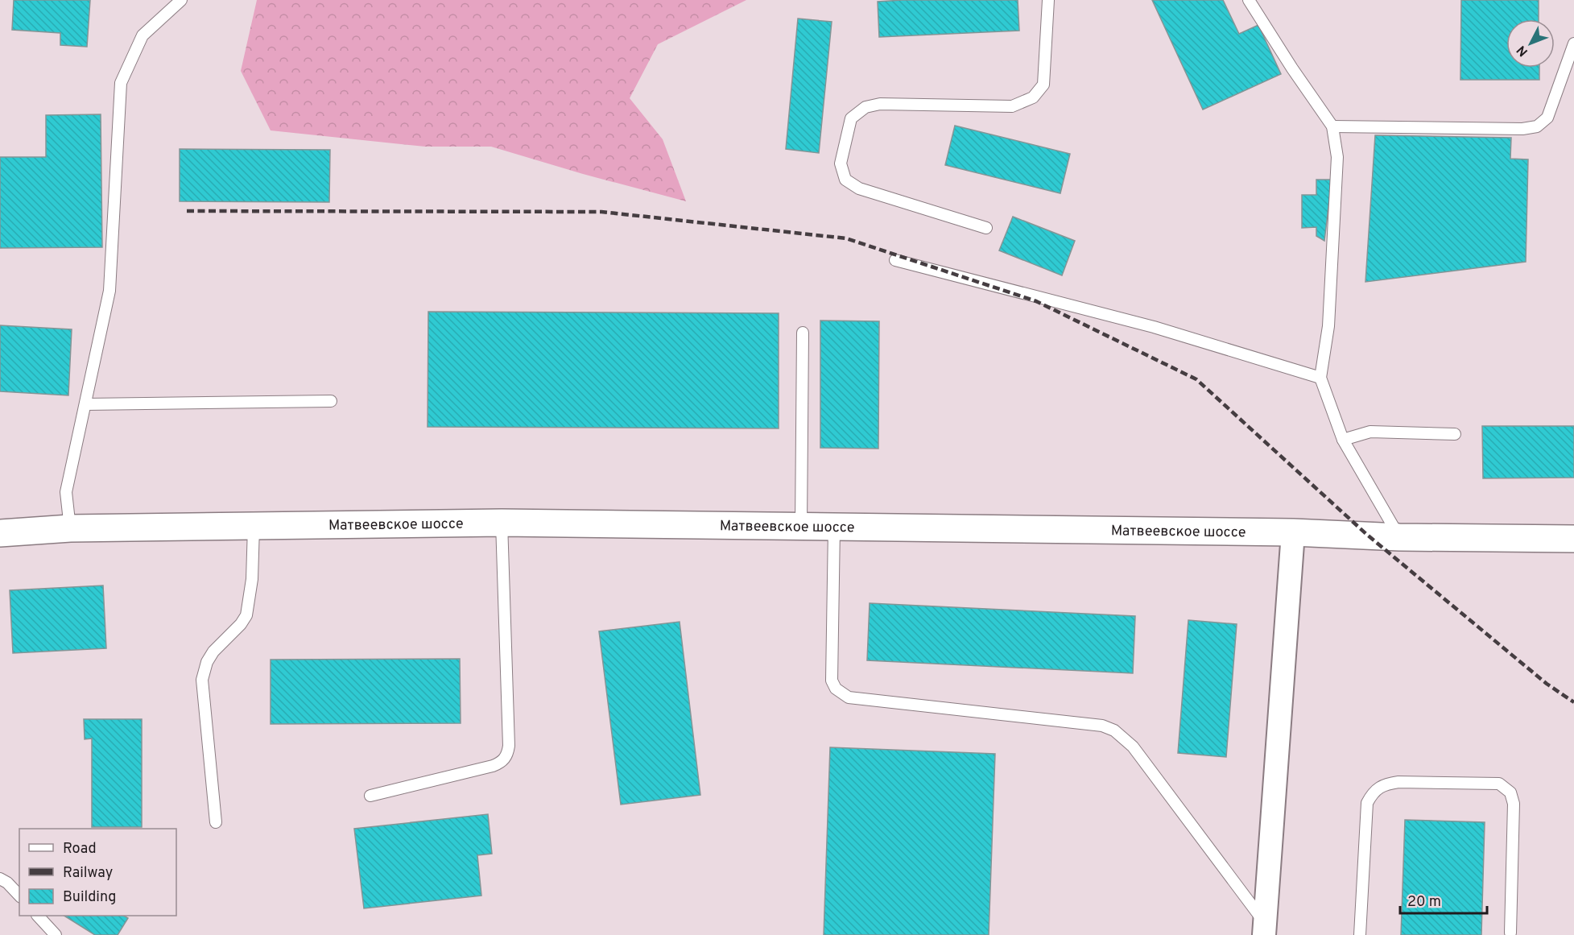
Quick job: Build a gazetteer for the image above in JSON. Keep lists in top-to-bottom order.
{
  "streets": {
    "main road": ["Матвеевское шоссе"]
  },
  "legend": ["Road", "Railway", "Building"],
  "scale_bar": "20 m",
  "north": "bottom left"
}
